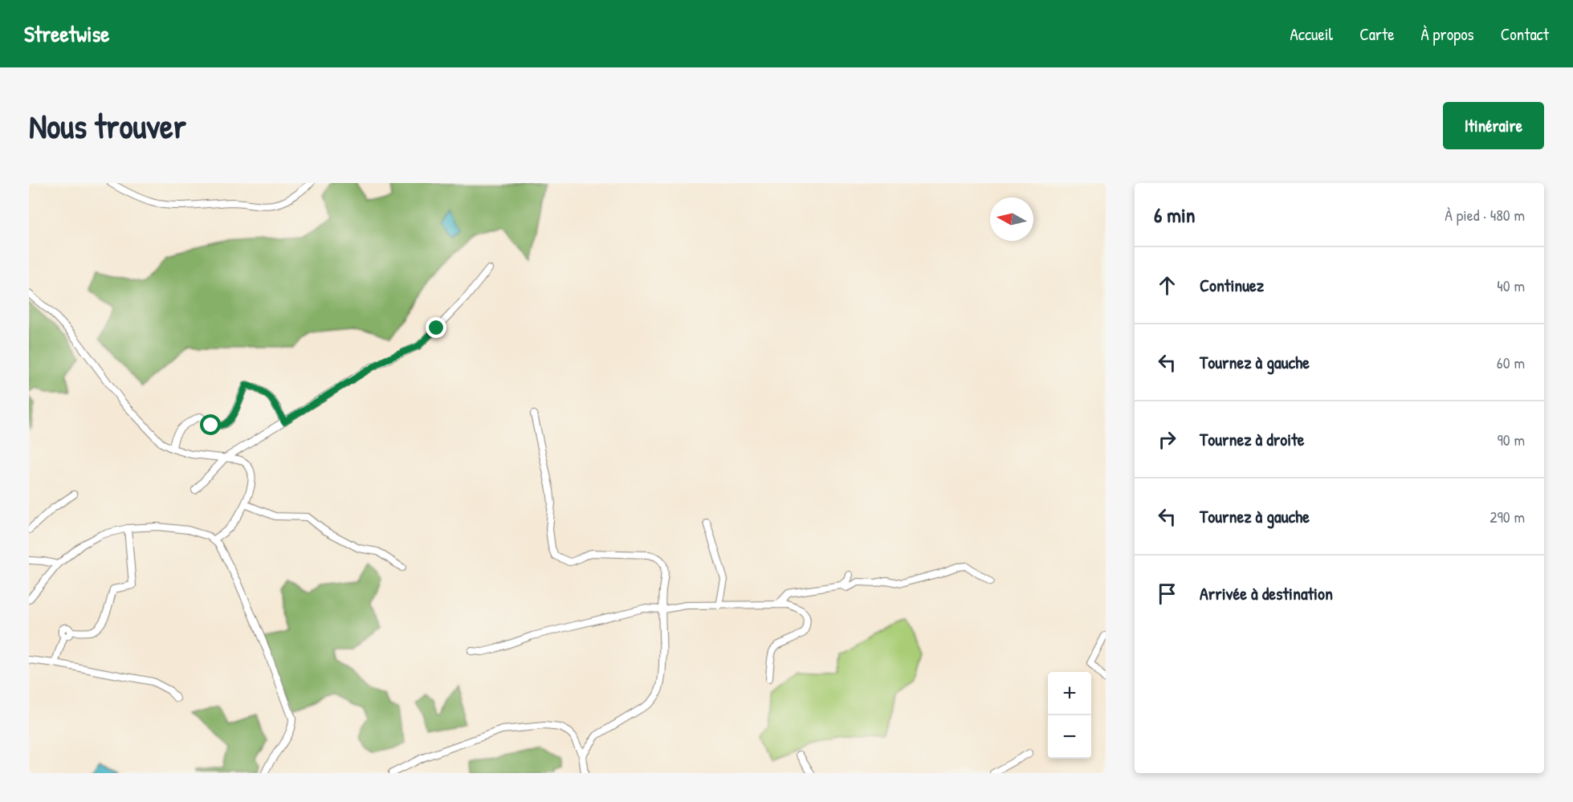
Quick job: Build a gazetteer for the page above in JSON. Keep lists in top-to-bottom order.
{
  "north": "left",
  "page": {
    "header": "Streetwise",
    "nav": [
      "Accueil",
      "Carte",
      "À propos",
      "Contact"
    ],
    "buttons": "Itinéraire",
    "title": "Nous trouver",
    "heading": ["6 min", "À pied · 480 m"],
    "list": [
      ["Continuez", "40 m"],
      ["Tournez à gauche", "60 m"],
      ["Tournez à droite", "90 m"],
      ["Tournez à gauche", "290 m"],
      "Arrivée à destination"
    ],
    "map_buttons": ["+", "−"]
  }
}
